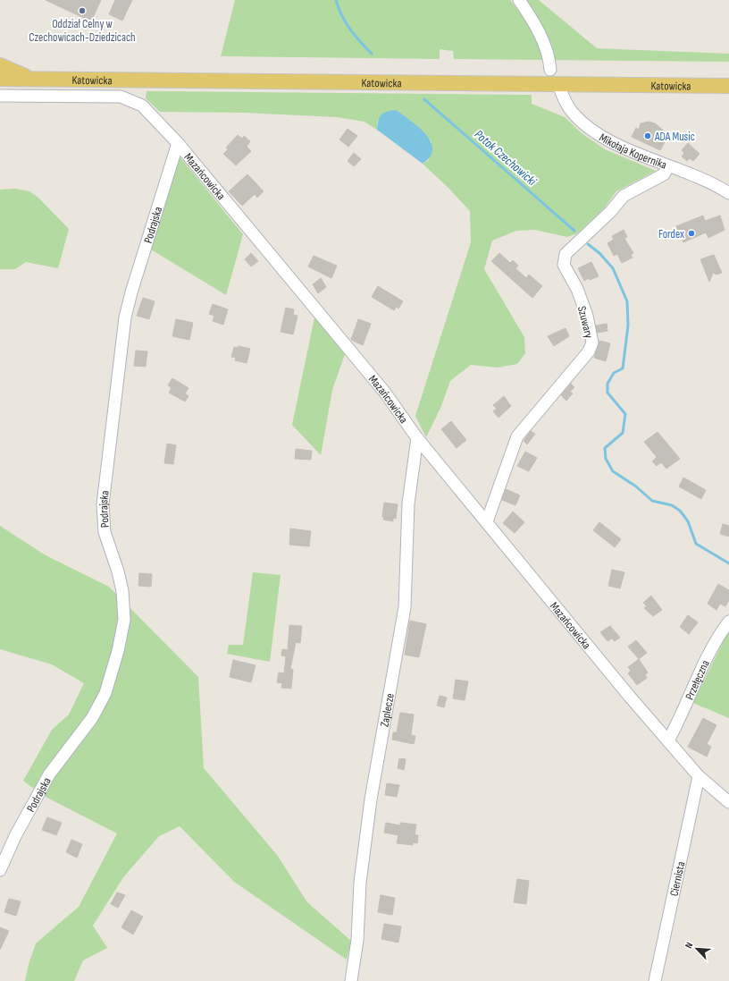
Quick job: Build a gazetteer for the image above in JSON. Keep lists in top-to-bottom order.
{
  "streets": {
    "main road": ["Katowicka"],
    "street": [
      "Mikołaja Kopernika",
      "Mazańcowicka",
      "Podrajska",
      "Szuwary",
      "Przełęczna",
      "Zaplecze",
      "Ciernista"
    ]
  },
  "crossings": [
    ["Katowicka", "Mikołaja Kopernika"],
    ["Mikołaja Kopernika", "Szuwary"],
    ["Mazańcowicka", "Podrajska"],
    ["Mazańcowicka", "Szuwary"],
    ["Mazańcowicka", "Przełęczna"],
    ["Mazańcowicka", "Zaplecze"],
    ["Mazańcowicka", "Ciernista"]
  ],
  "water": ["Potok Czechowicki"],
  "places": ["Oddział Celny w Czechowicach-Dziedzicach", "ADA Music", "Fordex"],
  "north": "top left"
}
